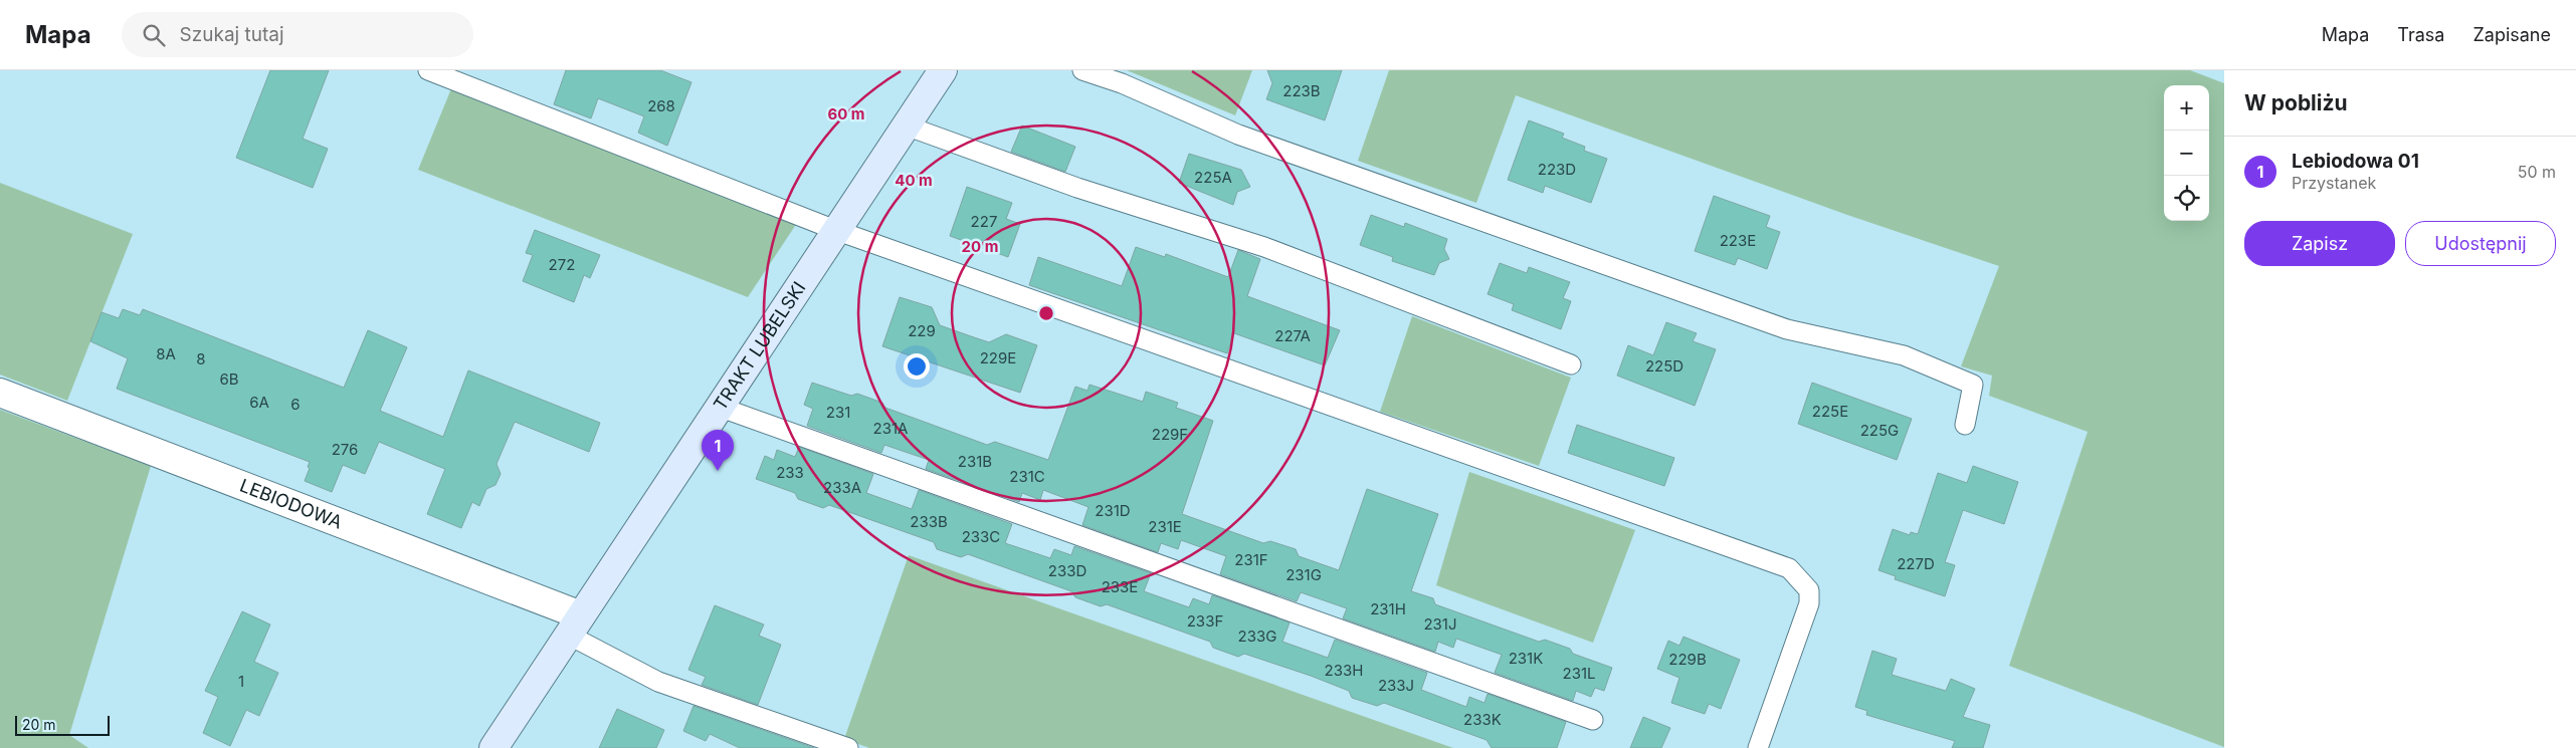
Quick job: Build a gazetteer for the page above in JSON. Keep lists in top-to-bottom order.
{
  "streets": {
    "street": ["TRAKT LUBELSKI", "LEBIODOWA"]
  },
  "crossings": [
    ["TRAKT LUBELSKI", "LEBIODOWA"]
  ],
  "house_numbers": [
    "223B",
    "268",
    "223D",
    "225A",
    "227",
    "223E",
    "272",
    "229",
    "227A",
    "8A",
    "229E",
    "8",
    "225D",
    "6B",
    "6A",
    "6",
    "225E",
    "231",
    "231A",
    "225G",
    "229F",
    "276",
    "231B",
    "233",
    "231C",
    "233A",
    "231D",
    "233B",
    "231E",
    "233C",
    "231F",
    "227D",
    "233D",
    "231G",
    "233E",
    "231H",
    "233F",
    "231J",
    "233G",
    "231K",
    "229B",
    "233H",
    "231L",
    "1",
    "233J",
    "233K"
  ],
  "scale_bar": "20 m",
  "page": {
    "header": "Mapa",
    "search": "Szukaj tutaj",
    "nav": ["Mapa", "Trasa", "Zapisane"],
    "heading": "W pobliżu",
    "map_buttons": ["+", "−"],
    "list": [
      {
        "mark": "1",
        "name": "Lebiodowa 01",
        "note": "Przystanek",
        "value": "50 m"
      }
    ],
    "buttons": ["Zapisz", "Udostępnij"],
    "pins": "1",
    "scale": "20 m"
  },
  "rings": ["60 m", "40 m", "20 m"]
}
